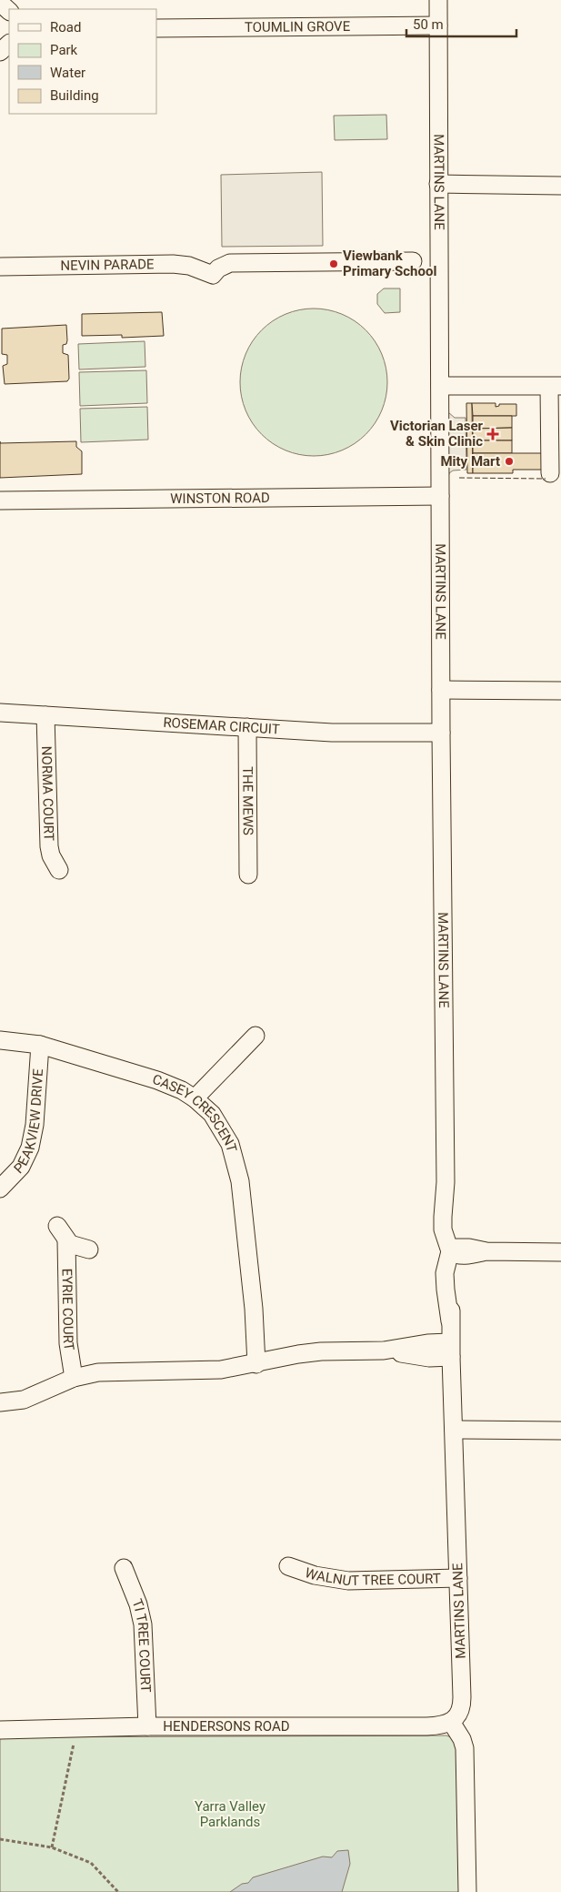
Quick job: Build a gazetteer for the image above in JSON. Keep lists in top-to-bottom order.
{
  "streets": {
    "street": [
      "TOUMLIN GROVE",
      "MARTINS LANE",
      "NEVIN PARADE",
      "WINSTON ROAD",
      "ROSEMAR CIRCUIT",
      "NORMA COURT",
      "THE MEWS",
      "CASEY CRESCENT",
      "PEAKVIEW DRIVE",
      "EYRIE COURT",
      "WALNUT TREE COURT",
      "TI TREE COURT",
      "HENDERSONS ROAD"
    ]
  },
  "crossings": [
    ["TOUMLIN GROVE", "MARTINS LANE"],
    ["MARTINS LANE", "WINSTON ROAD"],
    ["MARTINS LANE", "ROSEMAR CIRCUIT"],
    ["MARTINS LANE", "WALNUT TREE COURT"],
    ["MARTINS LANE", "HENDERSONS ROAD"],
    ["ROSEMAR CIRCUIT", "NORMA COURT"],
    ["ROSEMAR CIRCUIT", "THE MEWS"],
    ["CASEY CRESCENT", "PEAKVIEW DRIVE"],
    ["TI TREE COURT", "HENDERSONS ROAD"]
  ],
  "parks": ["Yarra Valley Parklands"],
  "places": {
    "other": ["Viewbank Primary School", "Mity Mart"],
    "health": ["Victorian Laser & Skin Clinic"]
  },
  "legend": [
    "Road",
    "Park",
    "Water",
    "Building"
  ],
  "scale_bar": "50 m"
}
